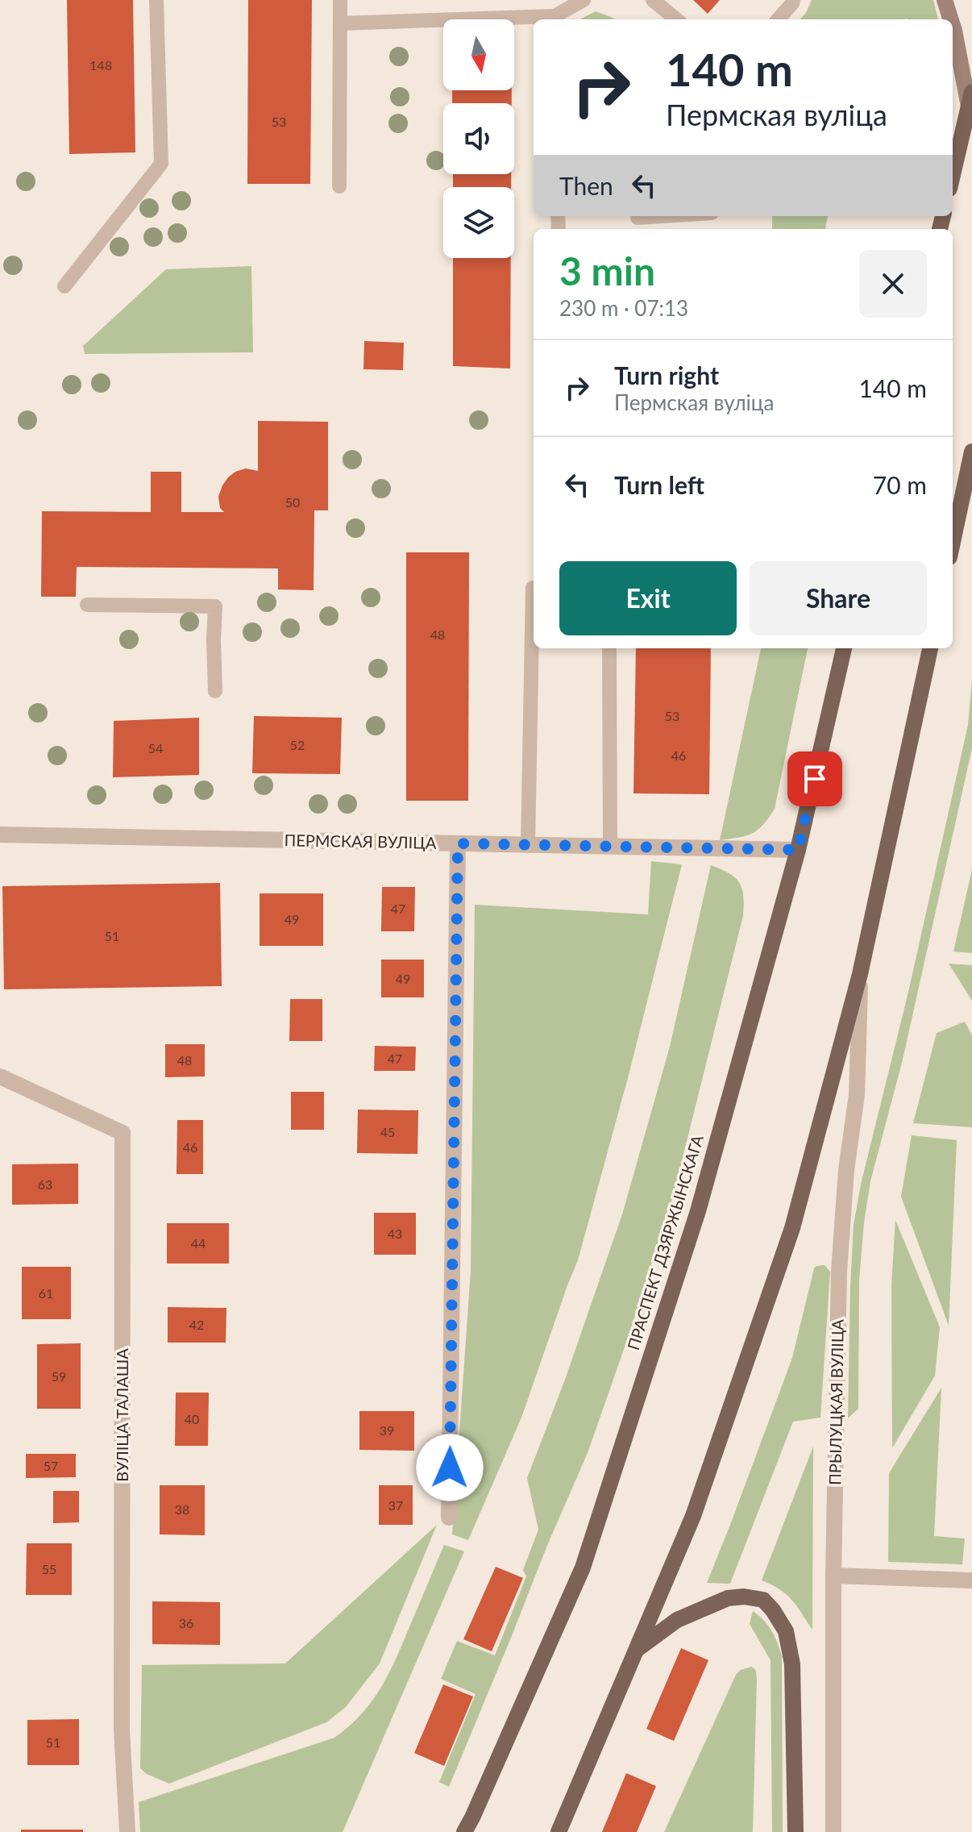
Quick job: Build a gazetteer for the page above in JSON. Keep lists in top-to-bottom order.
{
  "streets": {
    "main road": ["ПРАСПЕКТ ДЗЯРЖЫНСКАГА"],
    "street": ["ПЕРМСКАЯ ВУЛІЦА", "ПРЫЛУЦКАЯ ВУЛІЦА", "ВУЛІЦА ТАЛАША"]
  },
  "crossings": [
    ["ПЕРМСКАЯ ВУЛІЦА", "ПРАСПЕКТ ДЗЯРЖЫНСКАГА"]
  ],
  "house_numbers": [
    "148",
    "53",
    "50",
    "48",
    "53",
    "52",
    "54",
    "46",
    "47",
    "49",
    "51",
    "49",
    "47",
    "48",
    "45",
    "46",
    "63",
    "43",
    "44",
    "61",
    "42",
    "59",
    "40",
    "39",
    "57",
    "37",
    "38",
    "55",
    "36",
    "51"
  ],
  "north": "bottom",
  "page": {
    "turn": ["140 m", "Пермская вуліца"],
    "then": "Then",
    "heading": ["3 min", "230 m · 07:13"],
    "list": [
      {
        "name": "Turn right",
        "note": "Пермская вуліца",
        "value": "140 m"
      },
      {
        "name": "Turn left",
        "value": "70 m"
      }
    ],
    "buttons": ["Exit", "Share"]
  }
}
